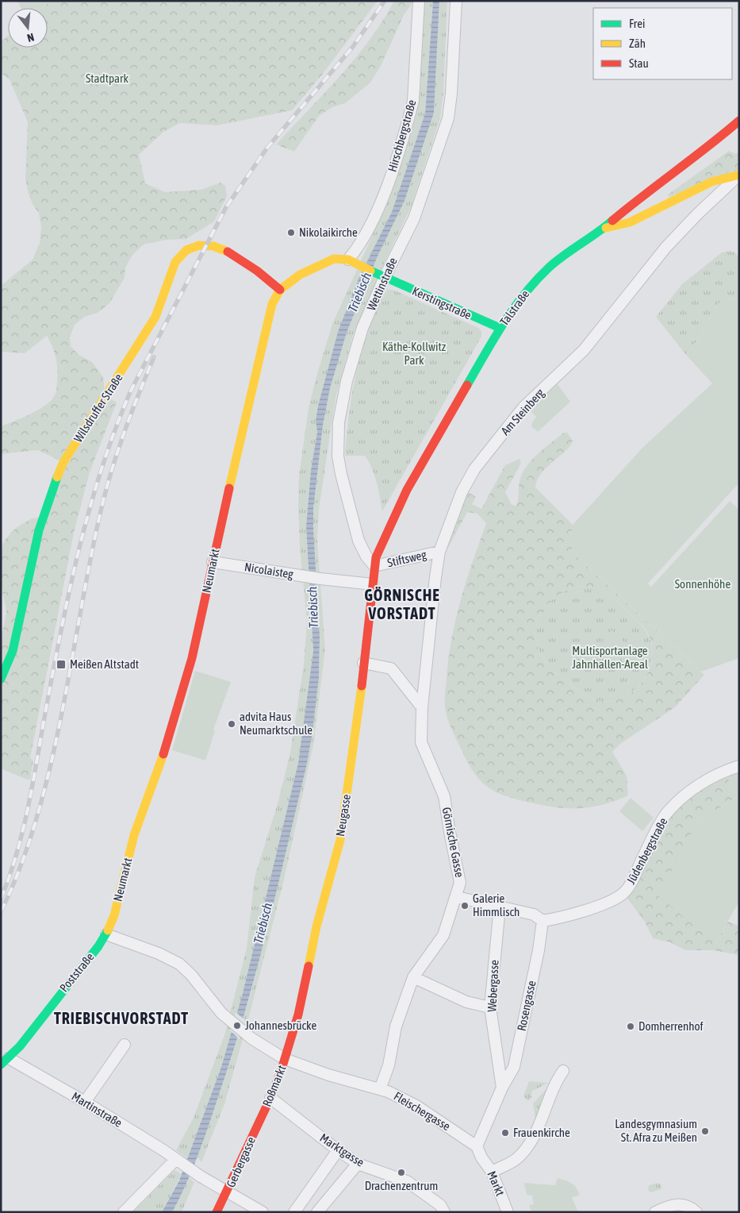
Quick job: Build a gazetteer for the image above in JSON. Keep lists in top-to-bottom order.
{
  "streets": {
    "main road": [
      "Kerstingstraße",
      "Talstraße",
      "Wilsdruffer Straße",
      "Neumarkt",
      "Neugasse",
      "Poststraße",
      "Roßmarkt",
      "Gerbergasse"
    ],
    "street": [
      "Hirschbergstraße",
      "Wettinstraße",
      "Am Steinberg",
      "Stiftsweg",
      "Nicolaisteg",
      "Görnische Gasse",
      "Jüdenbergstraße",
      "Webergasse",
      "Rosengasse",
      "Martinstraße",
      "Fleischergasse",
      "Marktgasse",
      "Markt"
    ]
  },
  "crossings": [
    ["Hirschbergstraße", "Kerstingstraße"],
    ["Hirschbergstraße", "Neumarkt"],
    ["Wettinstraße", "Kerstingstraße"],
    ["Wettinstraße", "Talstraße"],
    ["Wettinstraße", "Stiftsweg"],
    ["Wettinstraße", "Neugasse"],
    ["Kerstingstraße", "Talstraße"],
    ["Kerstingstraße", "Neumarkt"],
    ["Talstraße", "Stiftsweg"],
    ["Talstraße", "Neugasse"],
    ["Wilsdruffer Straße", "Neumarkt"],
    ["Am Steinberg", "Stiftsweg"],
    ["Am Steinberg", "Görnische Gasse"],
    ["Stiftsweg", "Neugasse"],
    ["Neumarkt", "Nicolaisteg"],
    ["Neumarkt", "Poststraße"],
    ["Nicolaisteg", "Neugasse"],
    ["Neugasse", "Roßmarkt"],
    ["Görnische Gasse", "Fleischergasse"],
    ["Jüdenbergstraße", "Rosengasse"],
    ["Poststraße", "Martinstraße"],
    ["Webergasse", "Rosengasse"],
    ["Rosengasse", "Fleischergasse"],
    ["Rosengasse", "Markt"],
    ["Roßmarkt", "Fleischergasse"],
    ["Roßmarkt", "Marktgasse"],
    ["Roßmarkt", "Gerbergasse"],
    ["Martinstraße", "Gerbergasse"],
    ["Fleischergasse", "Markt"]
  ],
  "districts": ["GÖRNISCHE VORSTADT", "TRIEBISCHVORSTADT"],
  "water": ["Triebisch"],
  "parks": [
    "Stadtpark",
    "Käthe-Kollwitz Park",
    "Sonnenhöhe",
    "Multisportanlage Jahnhallen-Areal"
  ],
  "places": {
    "other": [
      "Nikolaikirche",
      "advita Haus Neumarktschule",
      "Galerie Himmlisch",
      "Johannesbrücke",
      "Domherrenhof",
      "Landesgymnasium St. Afra zu Meißen",
      "Frauenkirche",
      "Drachenzentrum"
    ],
    "transit": ["Meißen Altstadt"]
  },
  "legend": ["Frei", "Zäh", "Stau"],
  "north": "bottom"
}
